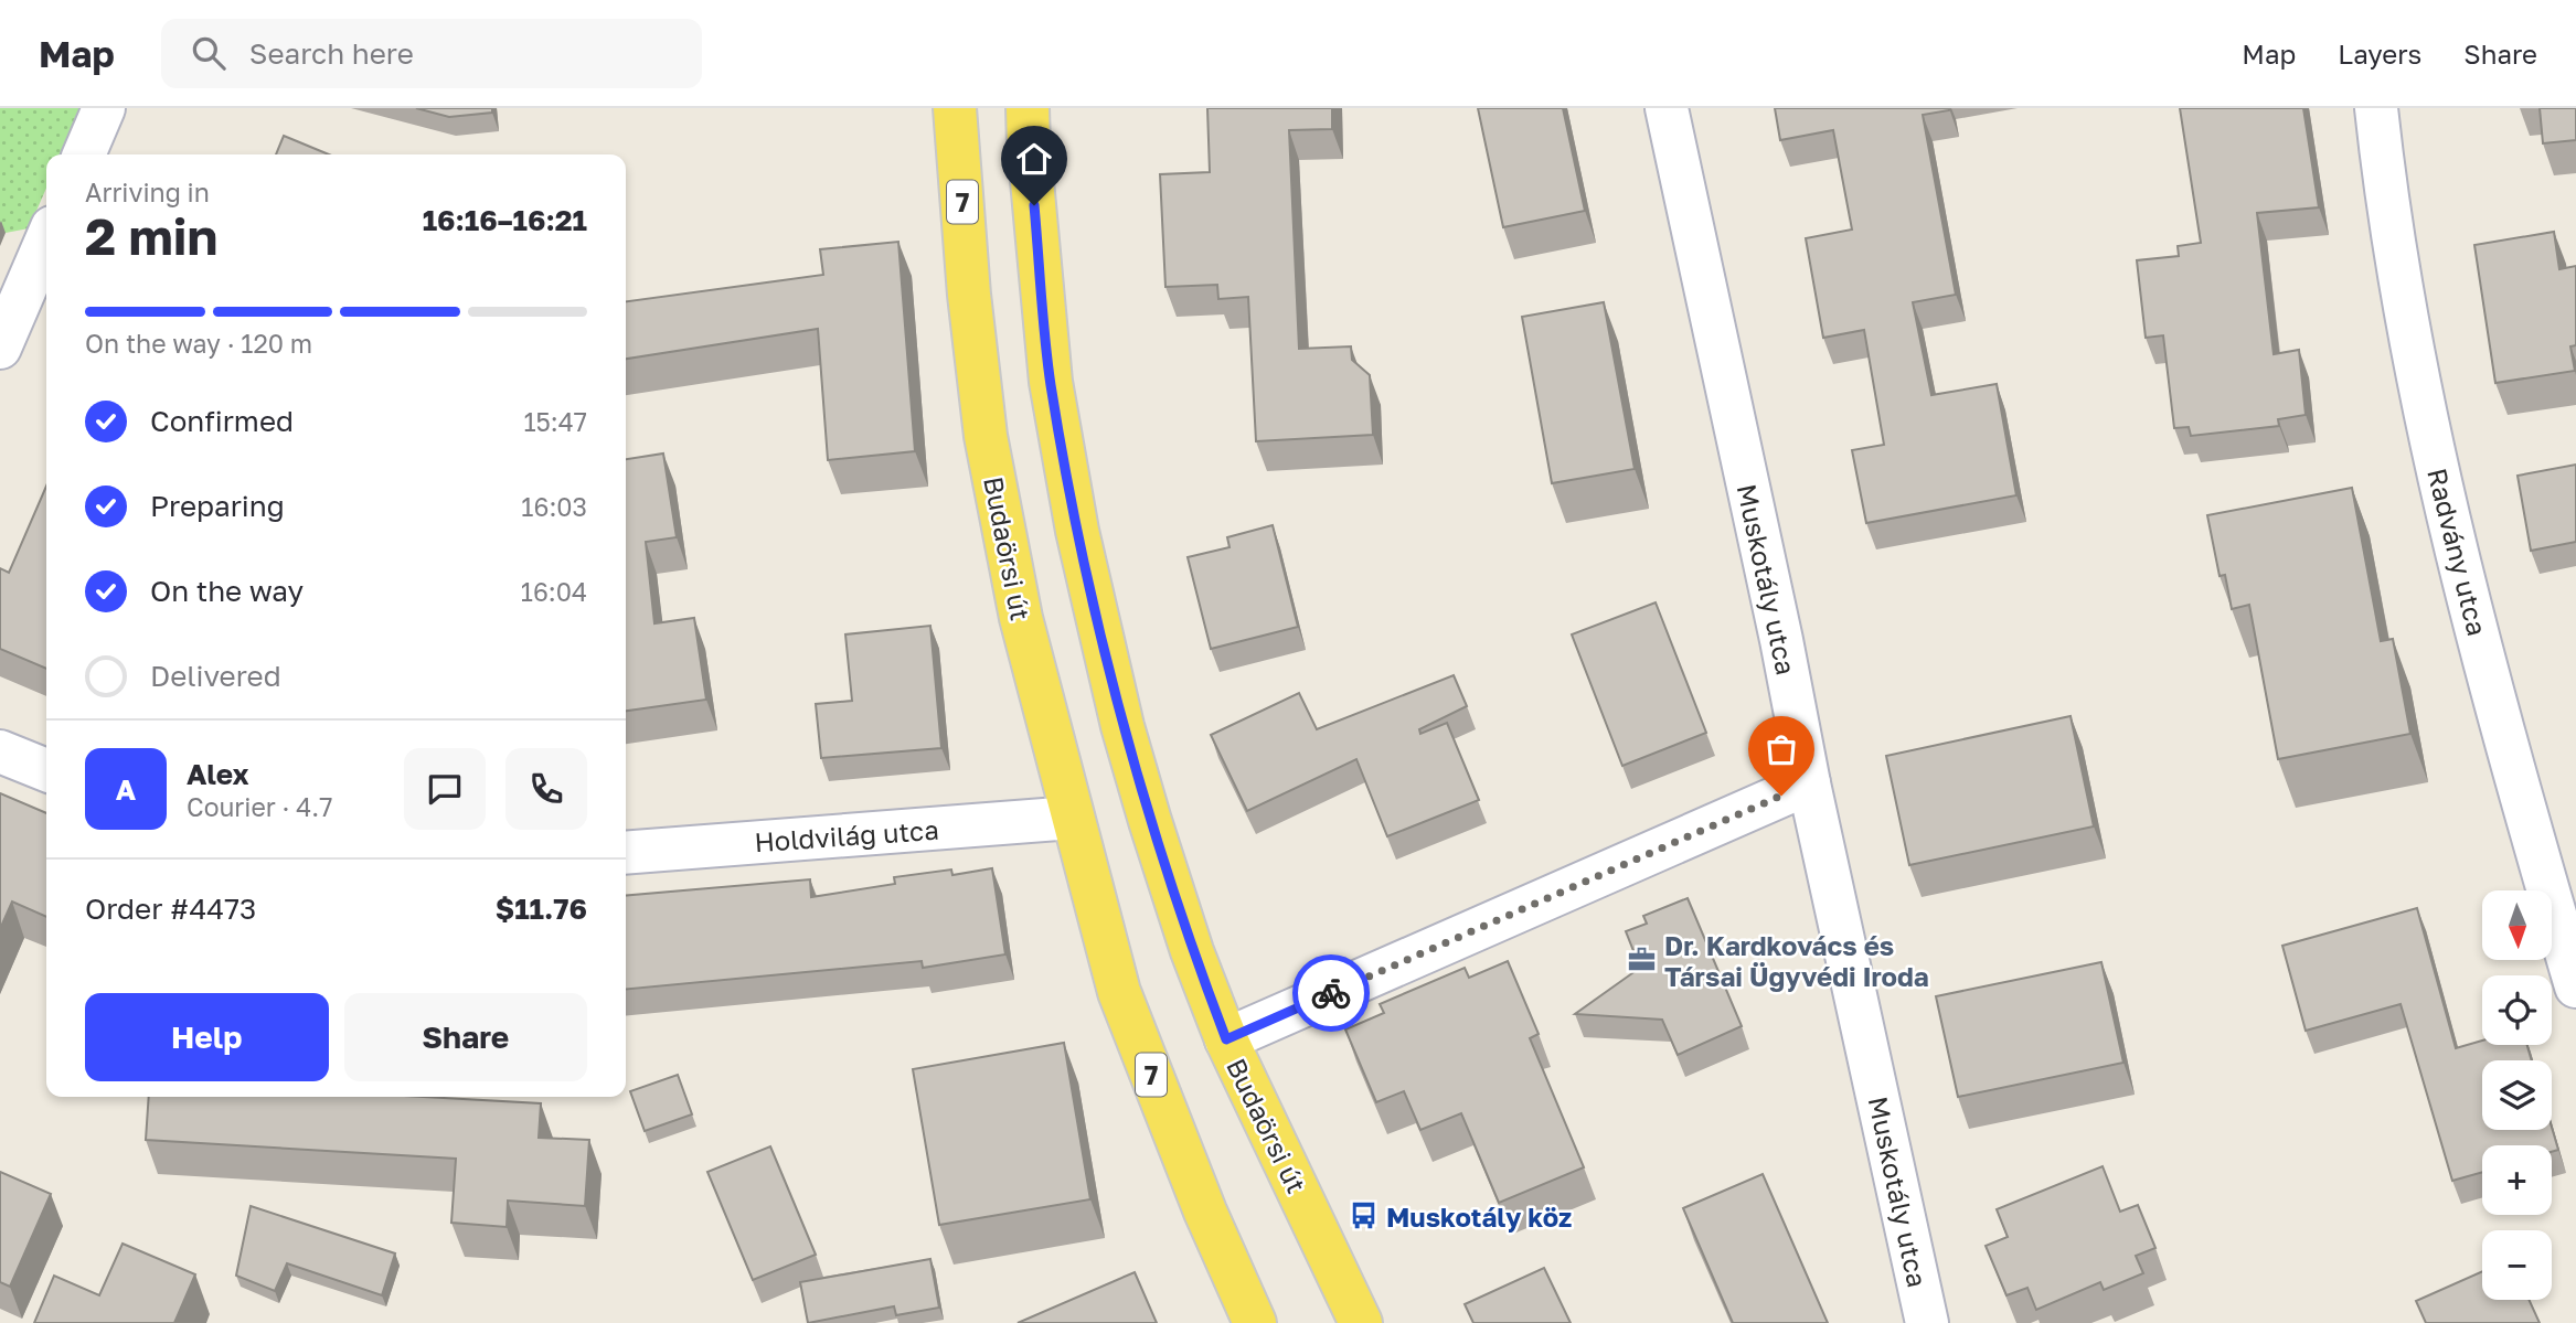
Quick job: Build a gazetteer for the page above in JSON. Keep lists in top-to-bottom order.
{
  "streets": {
    "main road": ["7", "Budaörsi út"],
    "street": ["Radvány utca", "Muskotály utca", "Holdvilág utca"]
  },
  "crossings": [
    ["Budaörsi út", "Holdvilág utca"]
  ],
  "places": {
    "office": ["Dr. Kardkovács és Társai Ügyvédi Iroda"],
    "bus stop": ["Muskotály köz"]
  },
  "north": "bottom",
  "page": {
    "header": "Map",
    "search": "Search here",
    "nav": ["Map", "Layers", "Share"],
    "heading": ["2 min", "Arriving in", "16:16–16:21"],
    "panel": [
      "Alex",
      "Courier · 4.7",
      "Order #4473",
      "$11.76"
    ],
    "bar": "On the way · 120 m",
    "list": [
      ["Confirmed", "15:47"],
      ["Preparing", "16:03"],
      ["On the way", "16:04"],
      "Delivered"
    ],
    "round": "A",
    "map_buttons": ["+", "−"],
    "buttons": ["Help", "Share"]
  }
}
